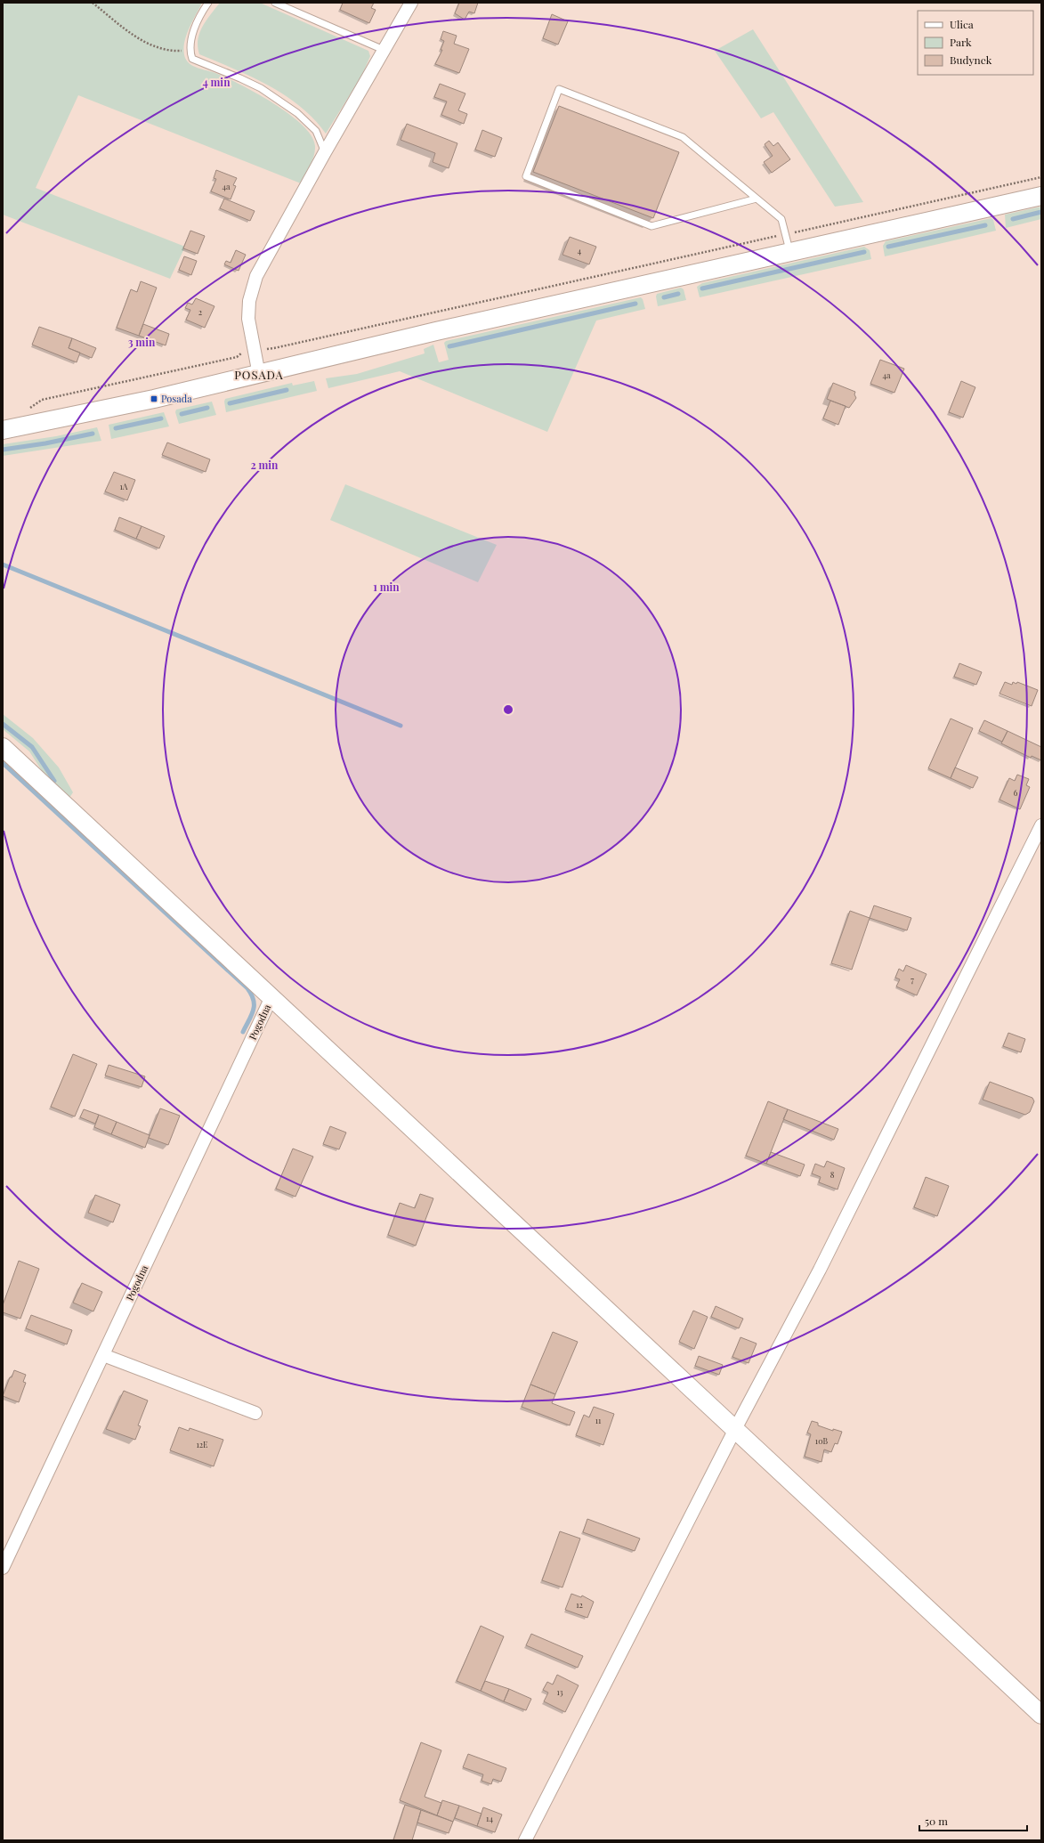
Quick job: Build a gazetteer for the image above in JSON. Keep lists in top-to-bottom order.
{
  "streets": {
    "street": ["Pogodna"]
  },
  "districts": ["POSADA"],
  "places": {
    "transit": ["Posada"]
  },
  "house_numbers": [
    "4a",
    "4",
    "2",
    "4a",
    "1A",
    "6",
    "7",
    "8",
    "11",
    "10B",
    "12E",
    "12",
    "13",
    "14"
  ],
  "legend": ["Ulica", "Park", "Budynek"],
  "scale_bar": "50 m",
  "rings": [
    "4 min",
    "3 min",
    "2 min",
    "1 min"
  ]
}
